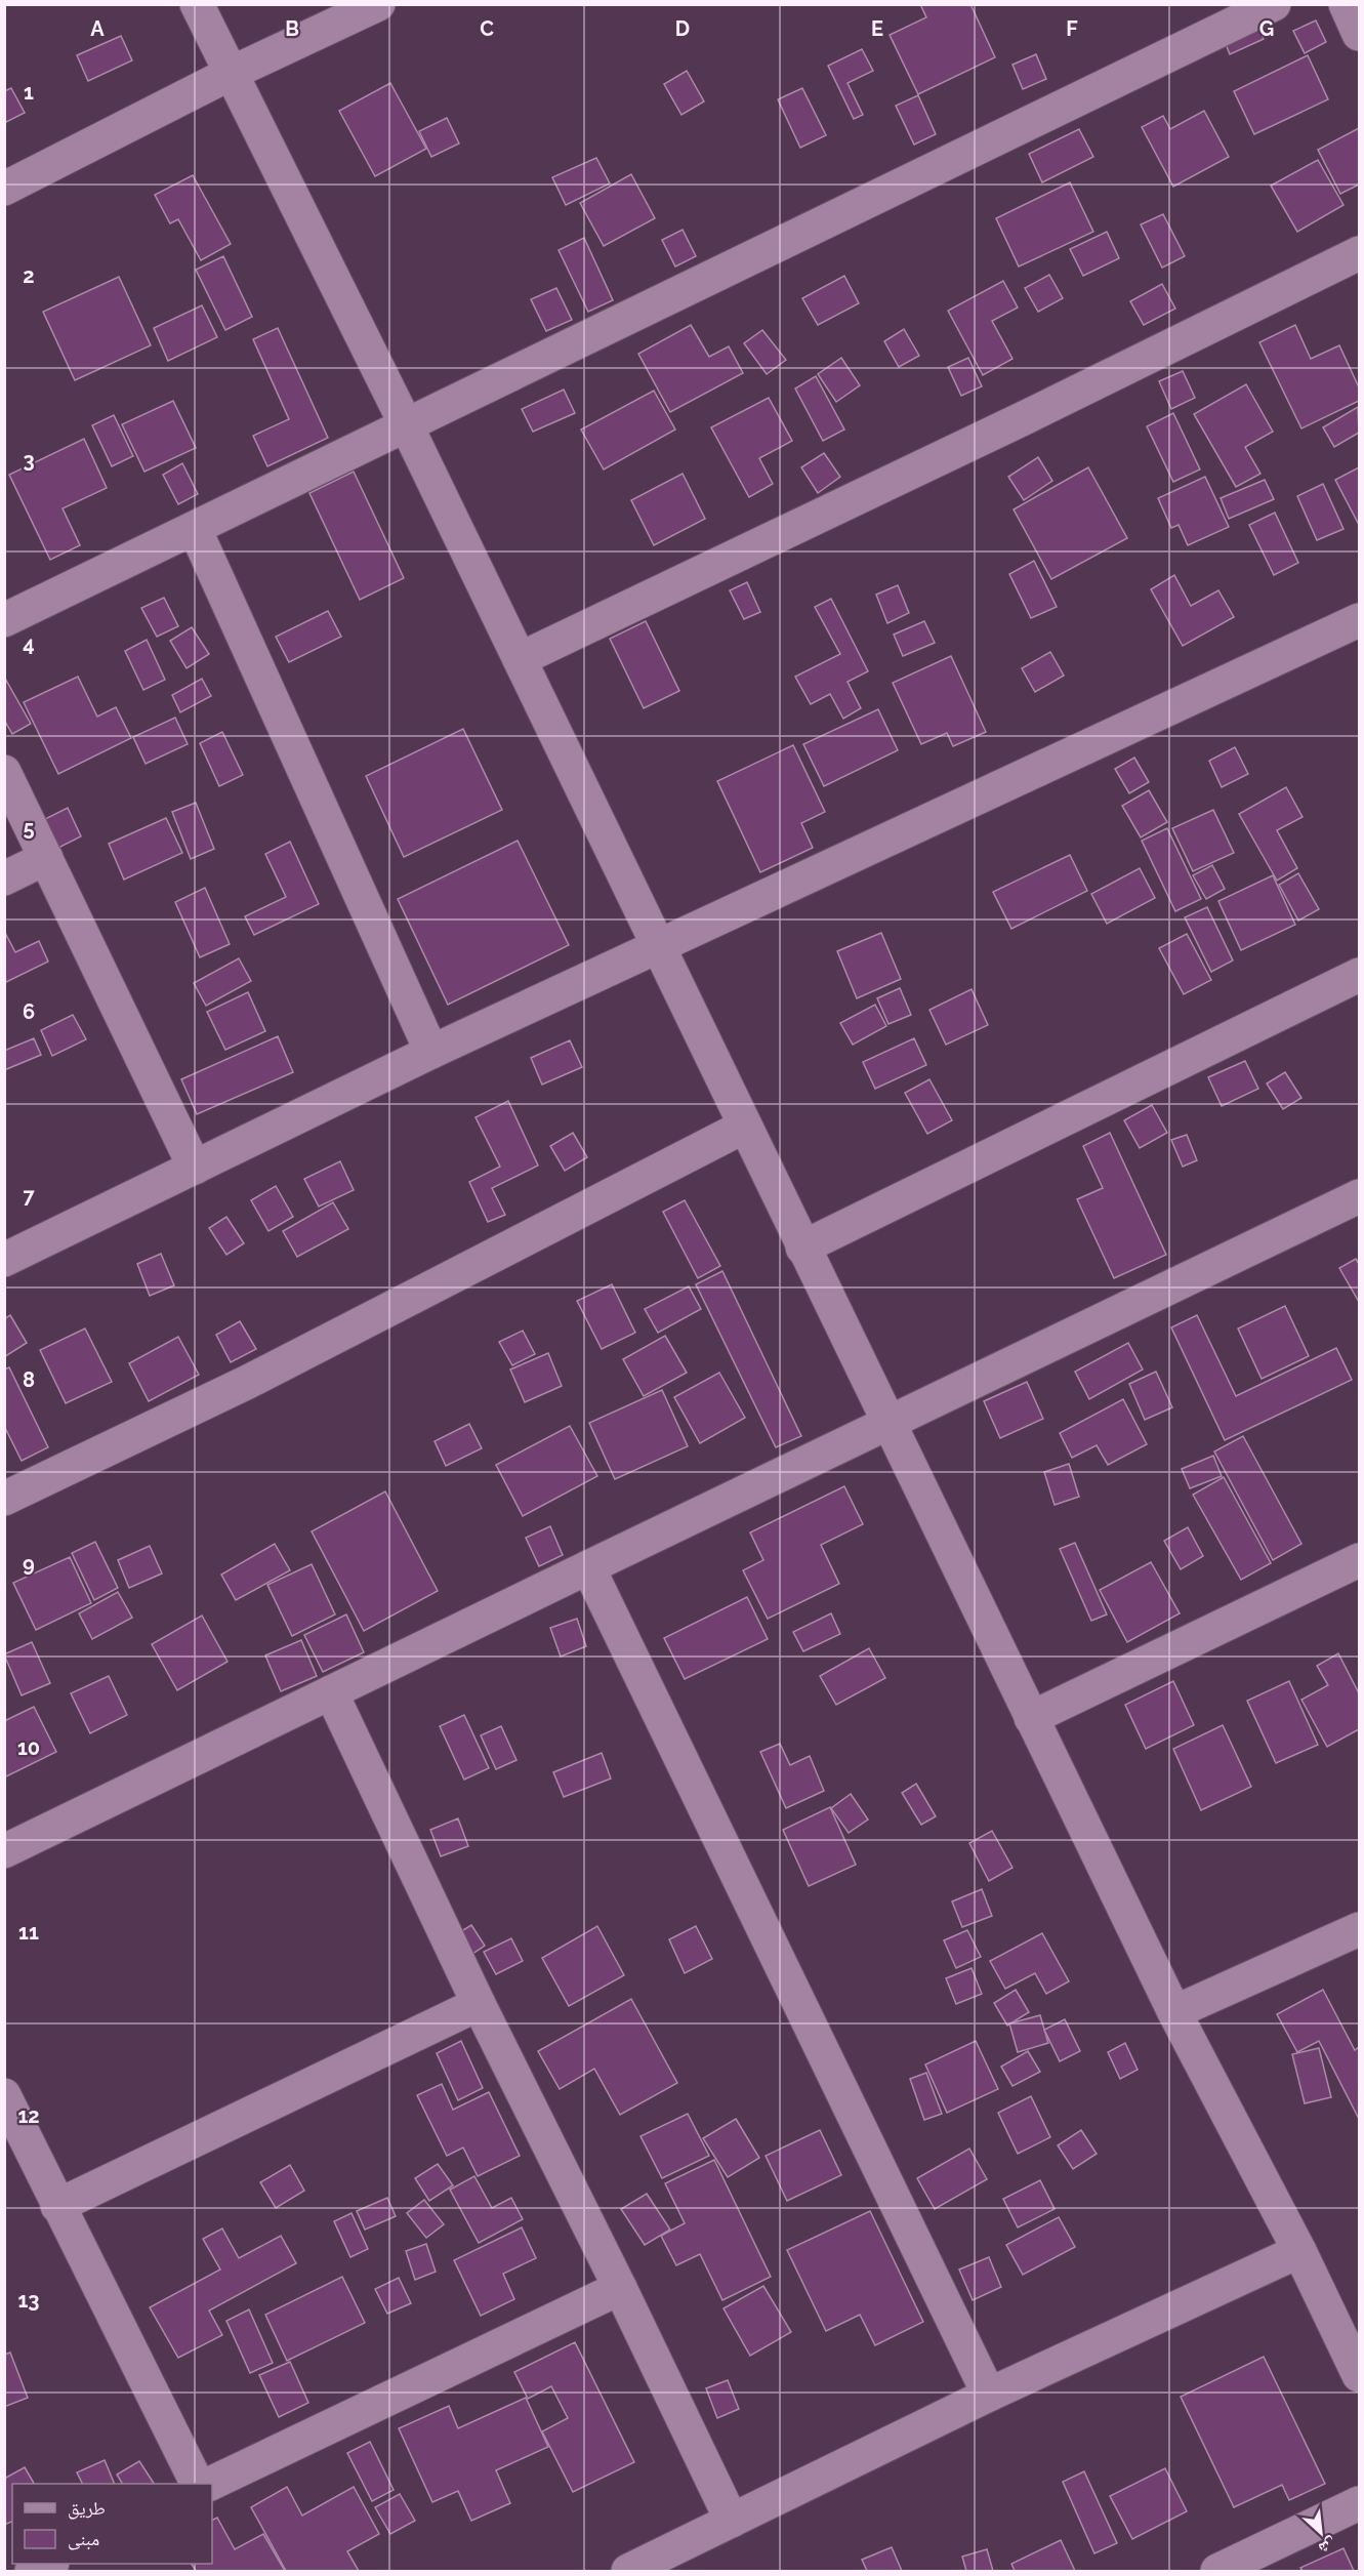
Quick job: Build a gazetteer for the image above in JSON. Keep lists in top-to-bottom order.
{
  "legend": ["طريق", "مبنى"],
  "north": "bottom right",
  "grid": {
    "columns": [
      "A",
      "B",
      "C",
      "D",
      "E",
      "F",
      "G"
    ],
    "rows": [
      "1",
      "2",
      "3",
      "4",
      "5",
      "6",
      "7",
      "8",
      "9",
      "10",
      "11",
      "12",
      "13"
    ]
  }
}
